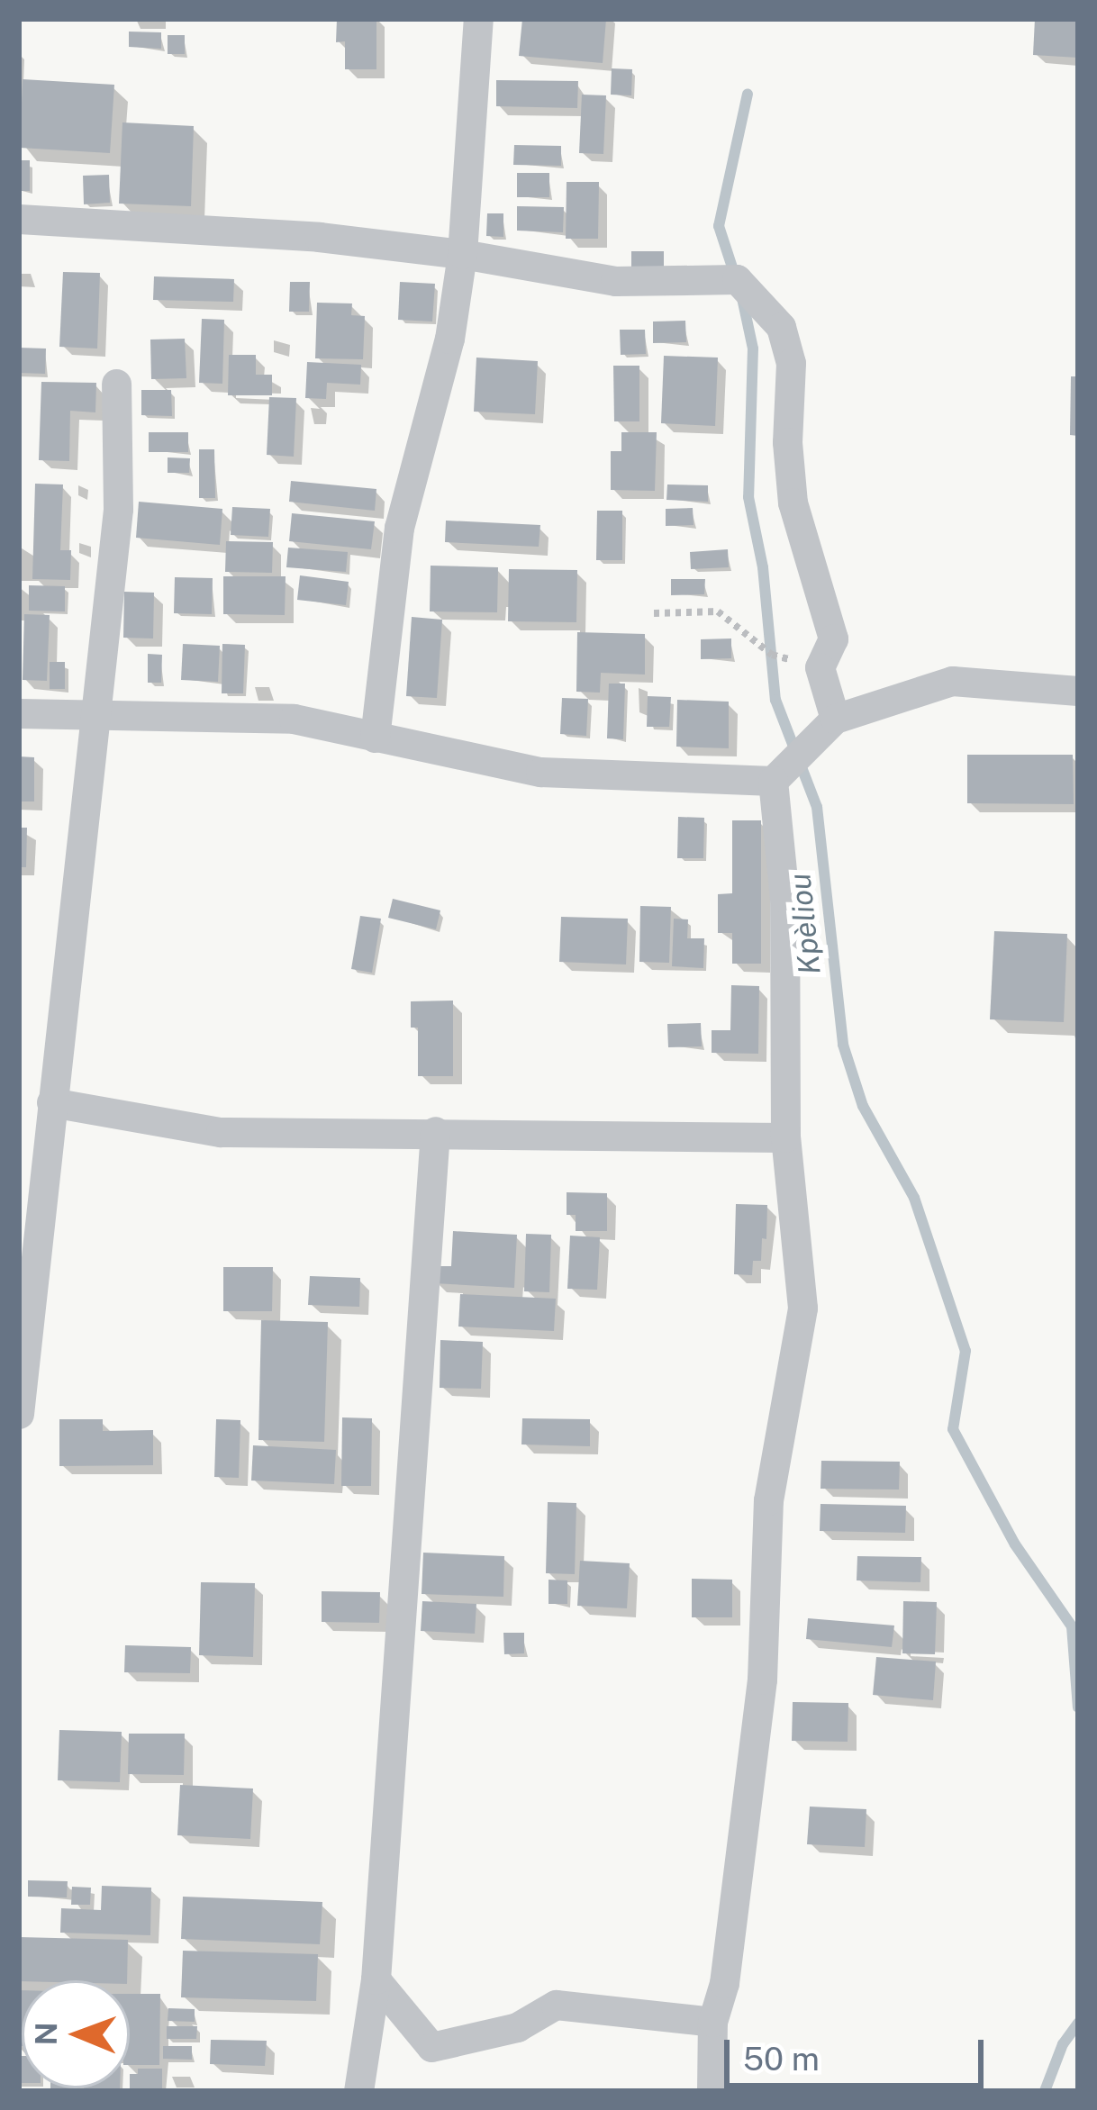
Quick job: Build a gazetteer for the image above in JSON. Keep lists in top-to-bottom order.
{
  "water": ["Kpèliou"],
  "scale_bar": "50 m",
  "north": "left"
}
